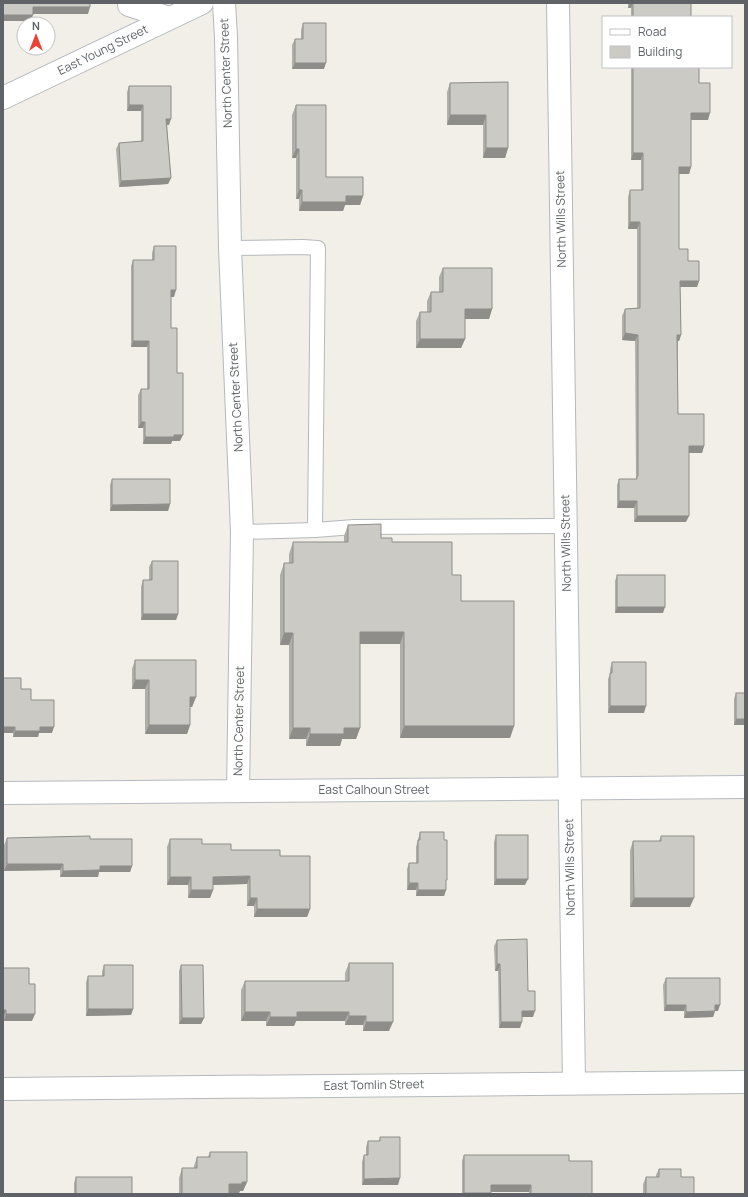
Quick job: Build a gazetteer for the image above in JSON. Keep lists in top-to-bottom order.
{
  "streets": {
    "street": [
      "East Young Street",
      "North Center Street",
      "North Wills Street",
      "East Calhoun Street",
      "East Tomlin Street"
    ]
  },
  "crossings": [
    ["North Center Street", "East Calhoun Street"],
    ["North Wills Street", "East Calhoun Street"],
    ["North Wills Street", "East Tomlin Street"]
  ],
  "legend": ["Road", "Building"],
  "north": "top"
}
